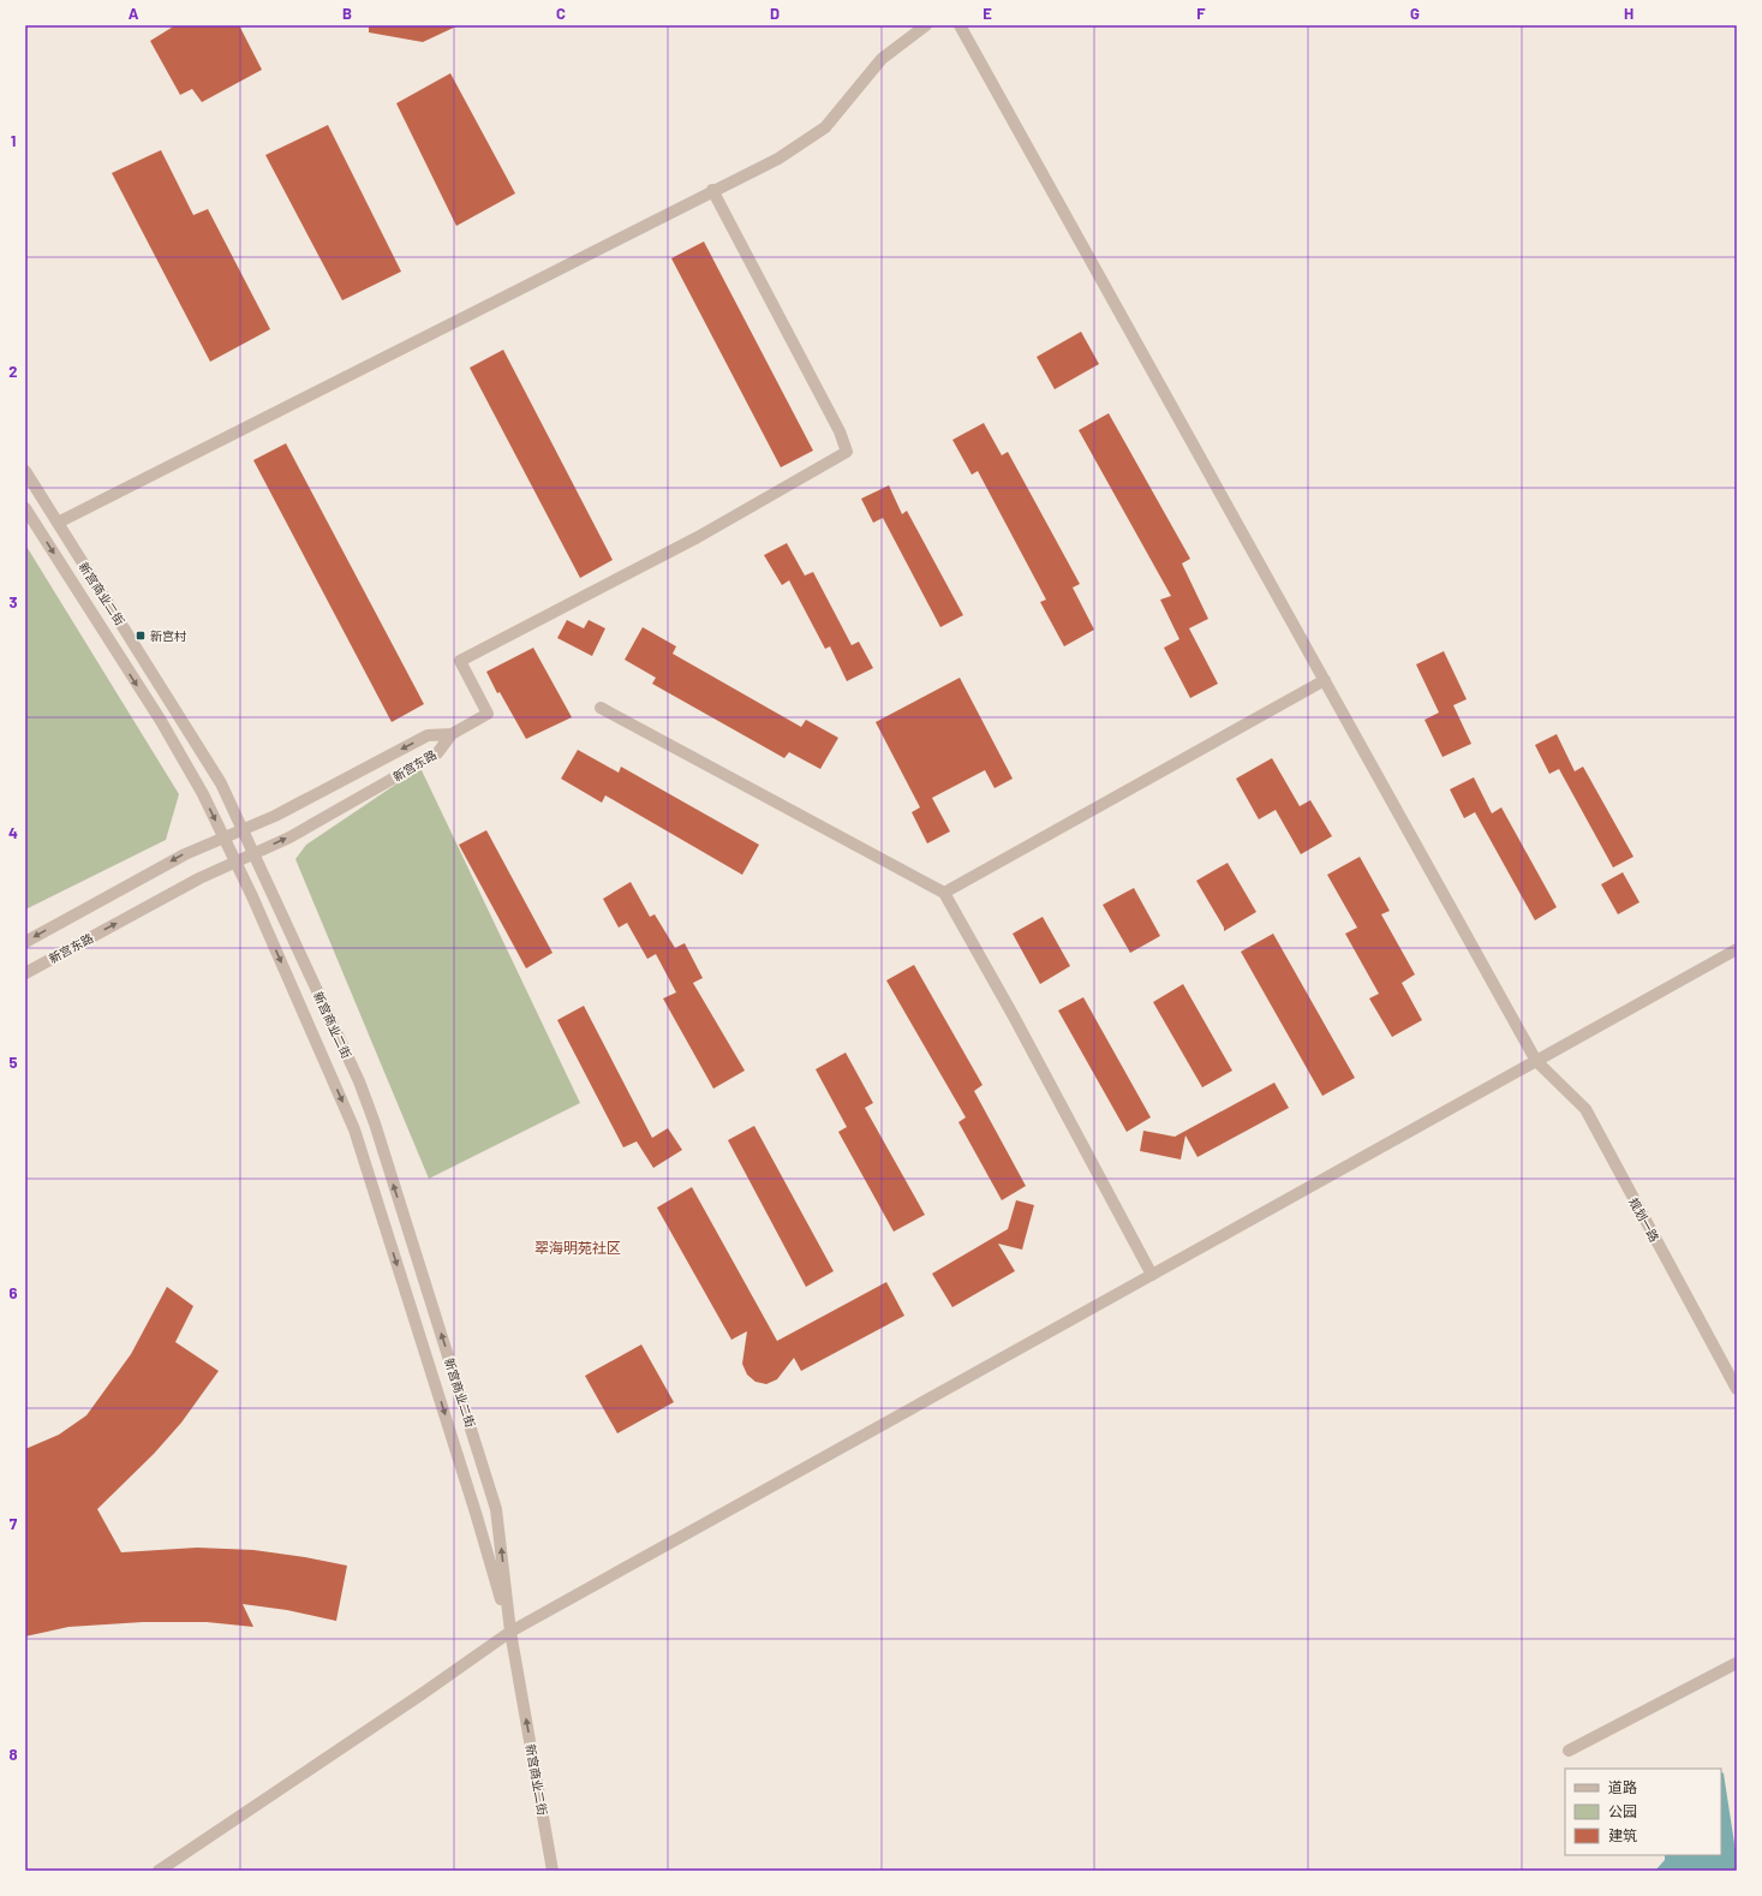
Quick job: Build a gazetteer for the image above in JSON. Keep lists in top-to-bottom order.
{
  "streets": {
    "street": ["新宫商业二街", "新宫东路", "规划一路"]
  },
  "crossings": [
    ["新宫商业二街", "新宫东路"]
  ],
  "districts": ["翠海明苑社区"],
  "places": {
    "transit": ["新宫村"]
  },
  "legend": ["道路", "公园", "建筑"],
  "grid": {
    "columns": [
      "A",
      "B",
      "C",
      "D",
      "E",
      "F",
      "G",
      "H"
    ],
    "rows": [
      "1",
      "2",
      "3",
      "4",
      "5",
      "6",
      "7",
      "8"
    ]
  }
}
